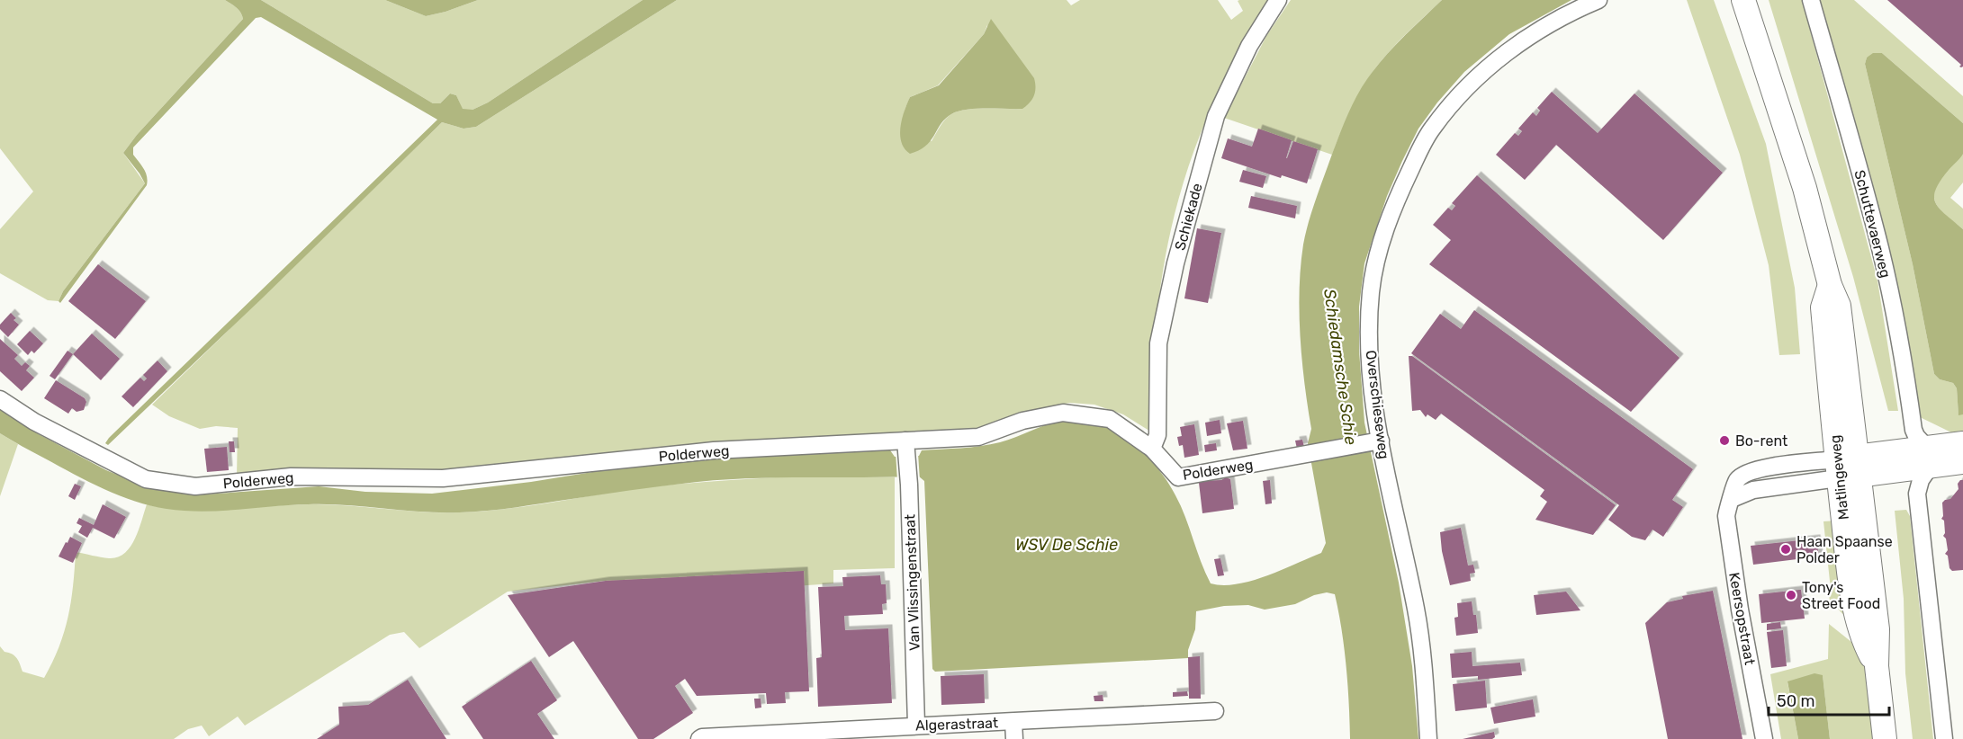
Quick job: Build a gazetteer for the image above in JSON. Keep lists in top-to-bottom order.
{
  "streets": {
    "main road": ["Matlingeweg"],
    "street": [
      "Schiekade",
      "Schuttevaerweg",
      "Overschieseweg",
      "Polderweg",
      "Van Vlissingenstraat",
      "Keersopstraat",
      "Algerastraat"
    ]
  },
  "crossings": [
    ["Schiekade", "Polderweg"],
    ["Overschieseweg", "Polderweg"],
    ["Polderweg", "Van Vlissingenstraat"],
    ["Matlingeweg", "Keersopstraat"],
    ["Van Vlissingenstraat", "Algerastraat"]
  ],
  "water": ["Schiedamsche Schie", "WSV De Schie"],
  "places": ["Bo-rent", "Haan Spaanse Polder", "Tony's Street Food"],
  "scale_bar": "50 m"
}
